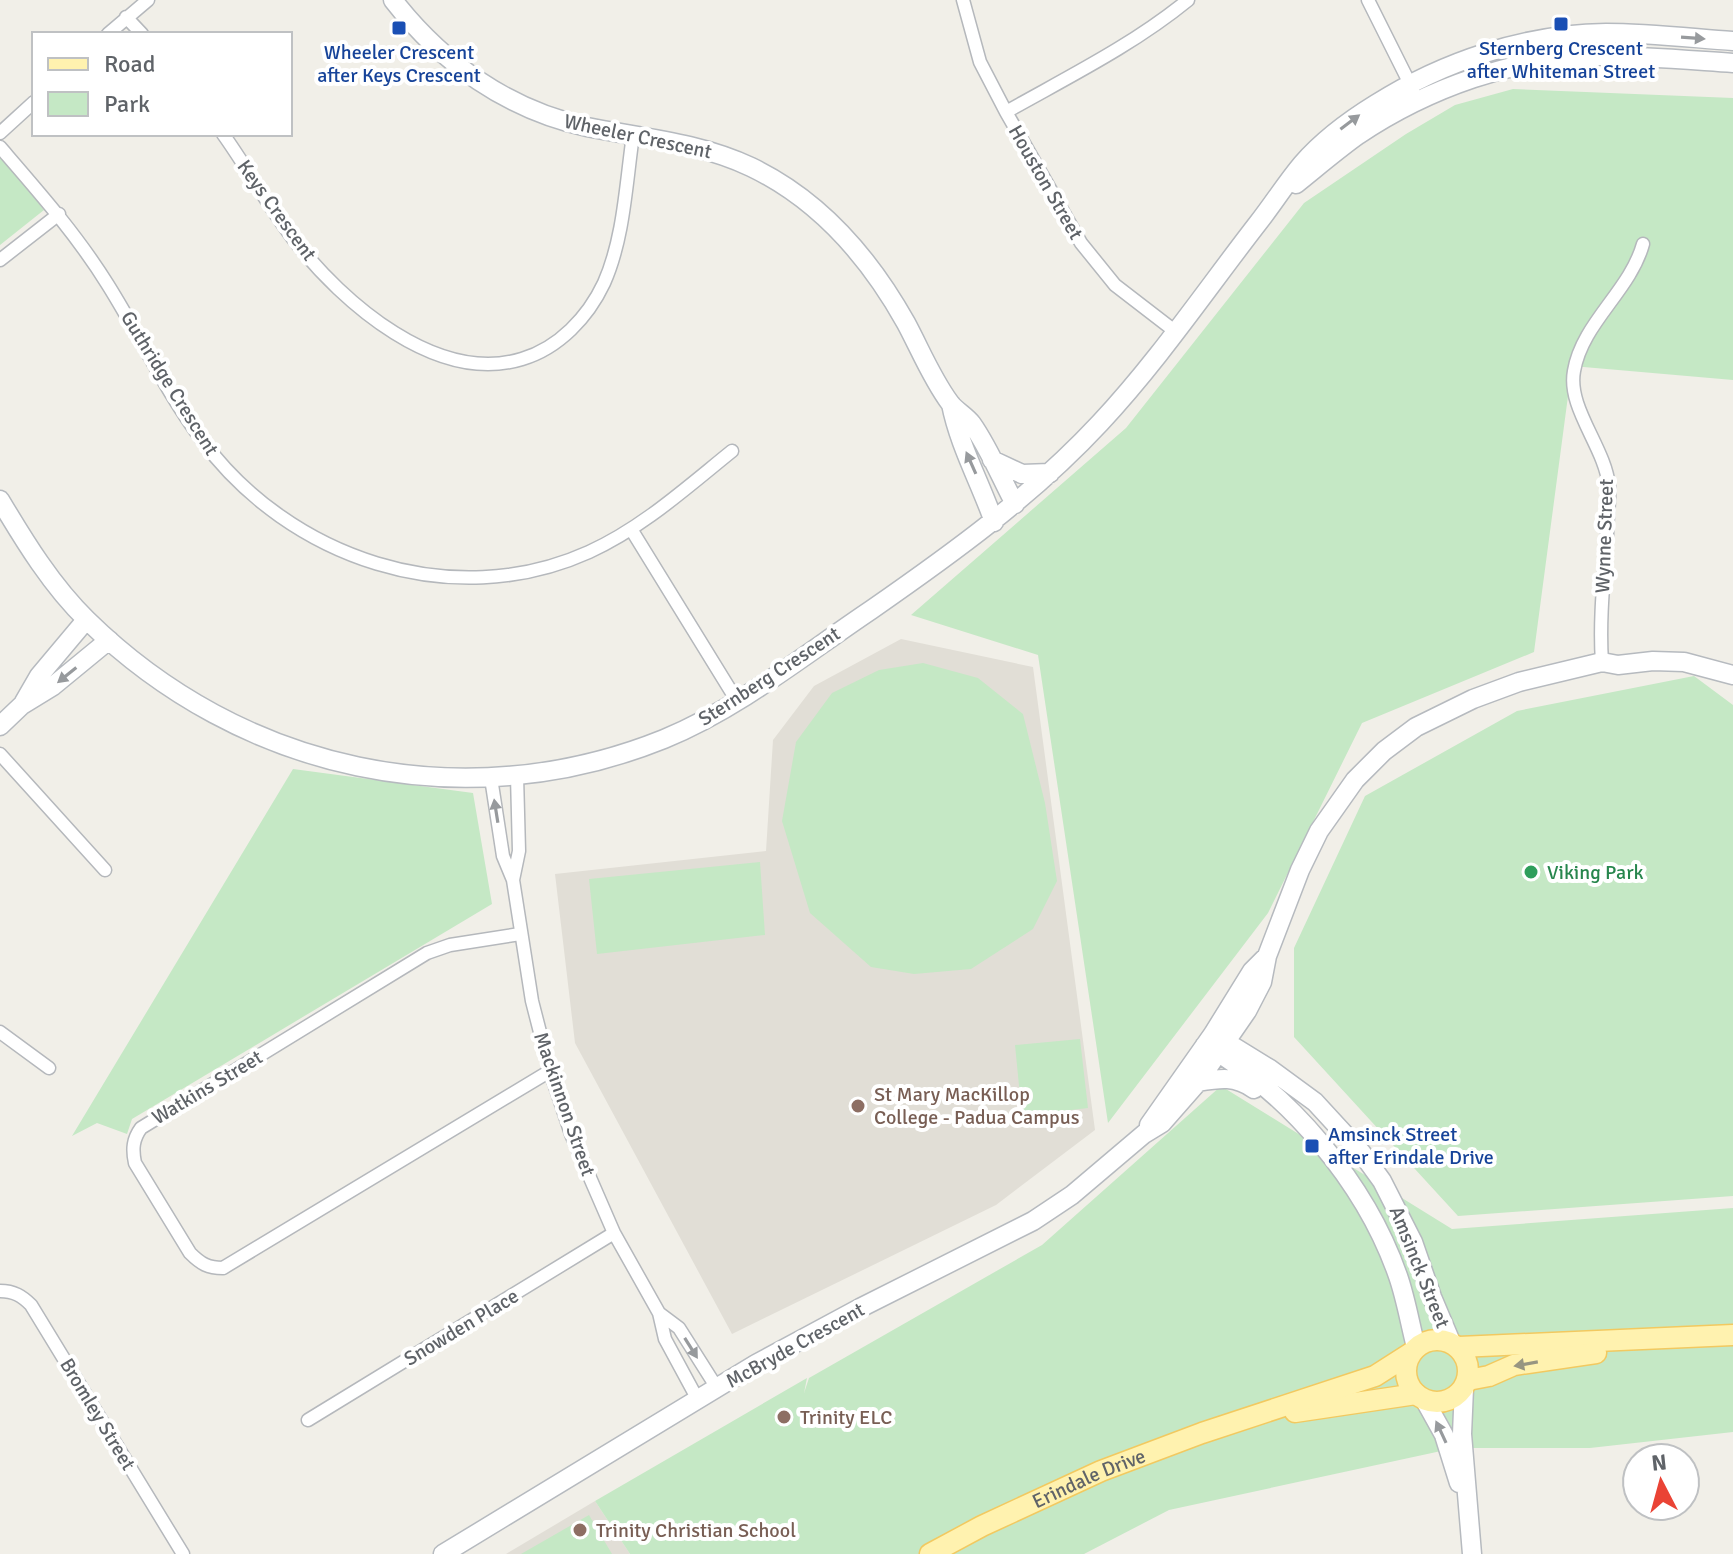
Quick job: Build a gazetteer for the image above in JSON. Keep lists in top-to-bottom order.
{
  "streets": {
    "main road": ["Erindale Drive"],
    "street": [
      "Wheeler Crescent",
      "Houston Street",
      "Keys Crescent",
      "Guthridge Crescent",
      "Wynne Street",
      "Sternberg Crescent",
      "Watkins Street",
      "Mackinnon Street",
      "Amsinck Street",
      "Snowden Place",
      "McBryde Crescent",
      "Bromley Street"
    ]
  },
  "crossings": [
    ["Wheeler Crescent", "Keys Crescent"],
    ["Wheeler Crescent", "Sternberg Crescent"],
    ["Houston Street", "Sternberg Crescent"],
    ["Wynne Street", "McBryde Crescent"],
    ["Sternberg Crescent", "Mackinnon Street"],
    ["Watkins Street", "Mackinnon Street"],
    ["Mackinnon Street", "Snowden Place"],
    ["Mackinnon Street", "McBryde Crescent"],
    ["Amsinck Street", "McBryde Crescent"],
    ["Amsinck Street", "Erindale Drive"]
  ],
  "places": {
    "transit": ["Sternberg Crescent after Whiteman Street", "Wheeler Crescent after Keys Crescent", "Amsinck Street after Erindale Drive"],
    "other": [
      "Viking Park",
      "St Mary MacKillop College - Padua Campus",
      "Trinity ELC",
      "Trinity Christian School"
    ]
  },
  "legend": ["Road", "Park"],
  "north": "top"
}
